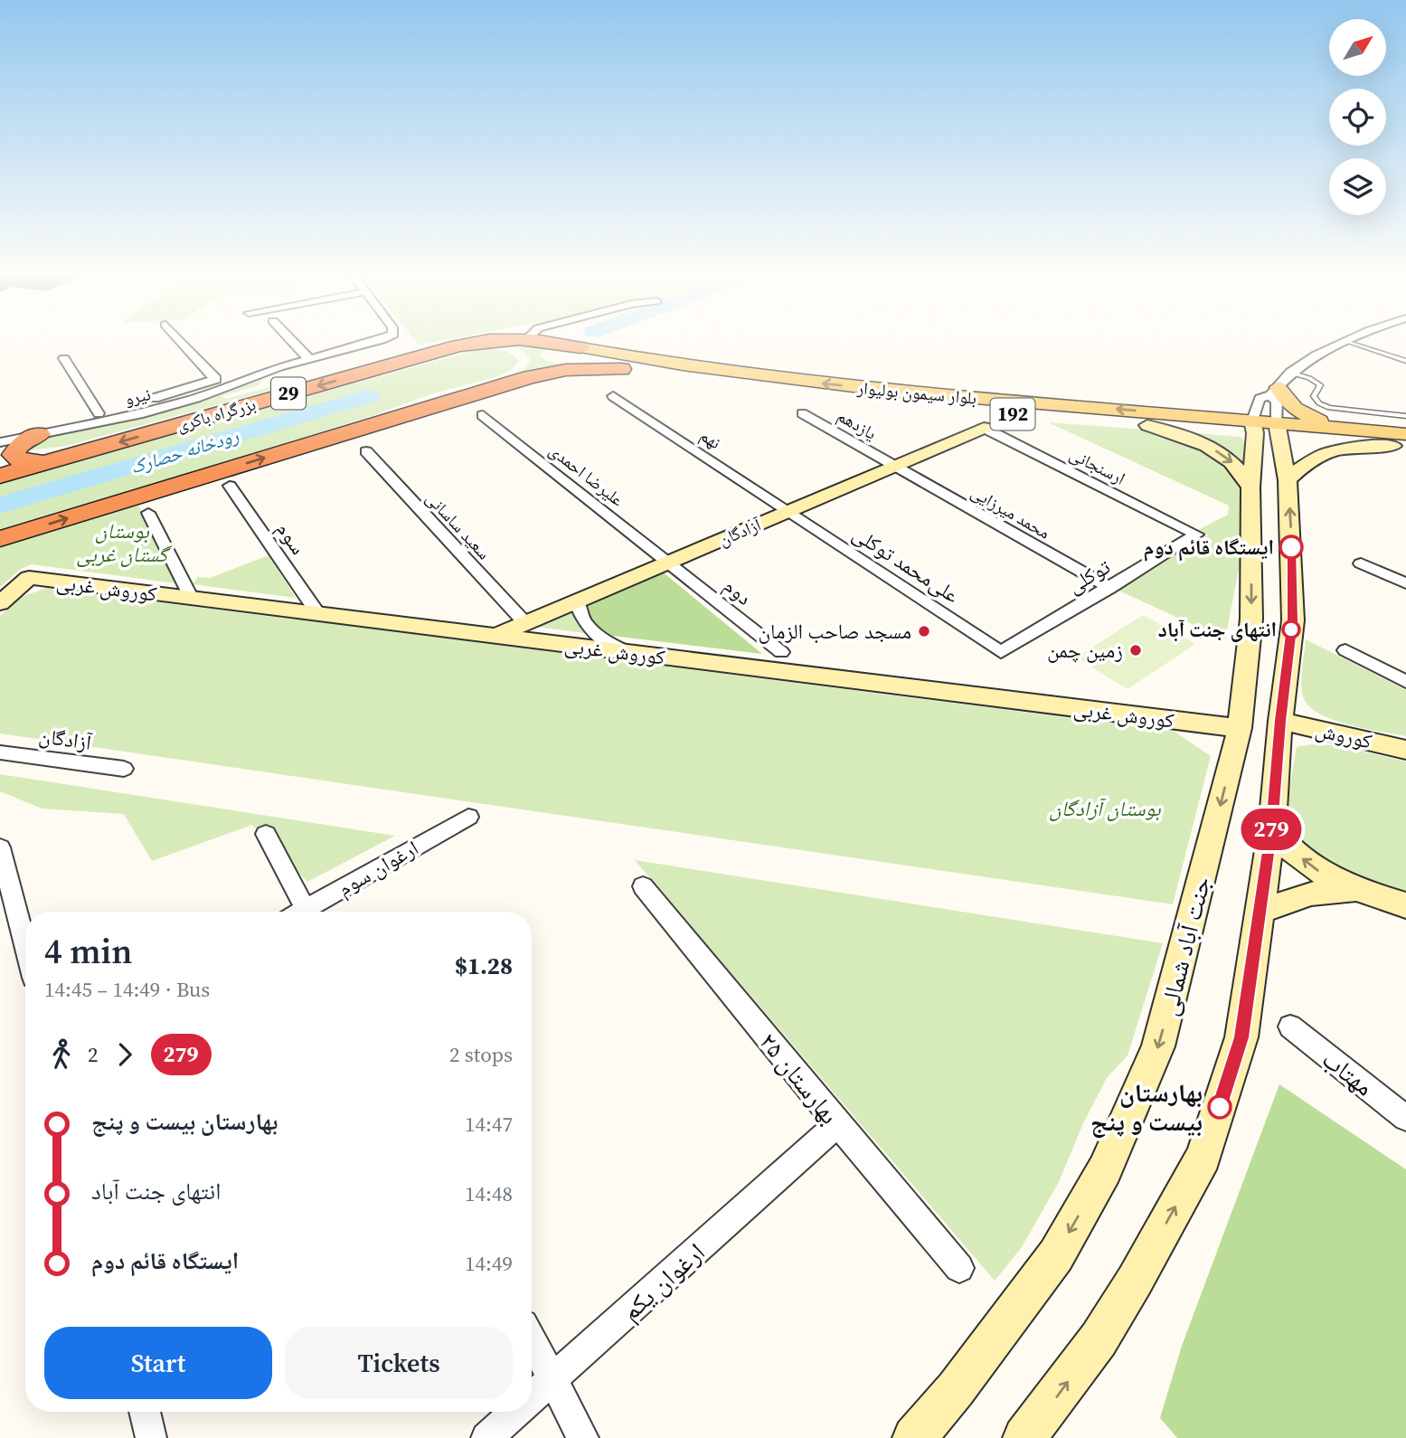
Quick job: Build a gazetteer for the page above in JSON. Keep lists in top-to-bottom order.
{
  "streets": {
    "highway": ["29", "بزرگراه باکری"],
    "main road": [
      "بلوار سیمون بولیوار",
      "192",
      "آزادگان",
      "کوروش غربی",
      "کوروش",
      "جنت آباد شمالی"
    ],
    "street": [
      "نیرو",
      "یازدهم",
      "نهم",
      "ارسنجانی",
      "علیرضا احمدی",
      "محمد میرزایی",
      "سعید ساسانی",
      "سوم",
      "علی‌محمد توکلی",
      "توکلی",
      "دوم",
      "ارغوان سوم",
      "مهتاب",
      "بهارستان ۲۵",
      "ارغوان یکم"
    ]
  },
  "crossings": [
    ["بلوار سیمون بولیوار", "بزرگراه باکری"],
    ["بلوار سیمون بولیوار", "جنت آباد شمالی"],
    ["یازدهم", "محمد میرزایی"],
    ["یازدهم", "آزادگان"],
    ["نهم", "آزادگان"],
    ["نهم", "علی‌محمد توکلی"],
    ["ارسنجانی", "آزادگان"],
    ["ارسنجانی", "توکلی"],
    ["علیرضا احمدی", "آزادگان"],
    ["علیرضا احمدی", "دوم"],
    ["محمد میرزایی", "آزادگان"],
    ["محمد میرزایی", "توکلی"],
    ["سعید ساسانی", "آزادگان"],
    ["آزادگان", "علی‌محمد توکلی"],
    ["آزادگان", "کوروش غربی"],
    ["آزادگان", "دوم"],
    ["سوم", "کوروش غربی"],
    ["علی‌محمد توکلی", "توکلی"],
    ["کوروش غربی", "جنت آباد شمالی"],
    ["بهارستان ۲۵", "ارغوان یکم"]
  ],
  "water": ["رودخانه حصارک"],
  "parks": ["بوستان گستان غربی", "بوستان آزادگان"],
  "places": [
    "ایستگاه قائم دوم",
    "انتهای جنت آباد",
    "مسجد صاحب الزمان",
    "زمین چمن",
    "بهارستان بیست و پنج"
  ],
  "lines": ["bus line 279"],
  "north": "top right",
  "page": {
    "on_map": "279",
    "heading": ["4 min", "14:45 – 14:49 · Bus", "$1.28"],
    "legs": ["2", "279", "2 stops"],
    "list": [
      {
        "name": "بهارستان بیست و پنج",
        "value": "14:47"
      },
      {
        "name": "انتهای جنت آباد",
        "value": "14:48"
      },
      {
        "name": "ایستگاه قائم دوم",
        "value": "14:49"
      }
    ],
    "buttons": ["Start", "Tickets"]
  }
}
